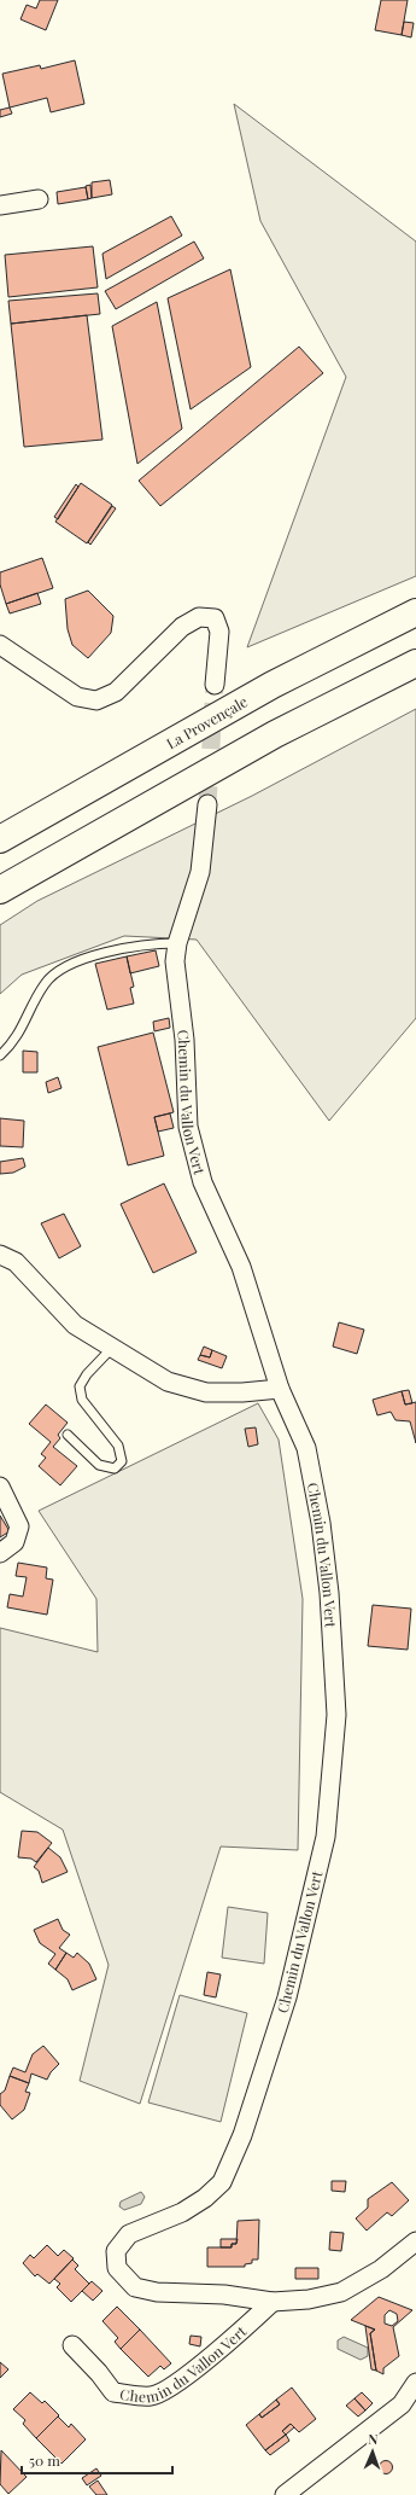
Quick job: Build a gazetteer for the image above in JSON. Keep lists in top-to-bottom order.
{
  "streets": {
    "highway": ["La Provençale"],
    "street": ["Chemin du Vallon Vert"]
  },
  "scale_bar": "50 m",
  "north": "top"
}
